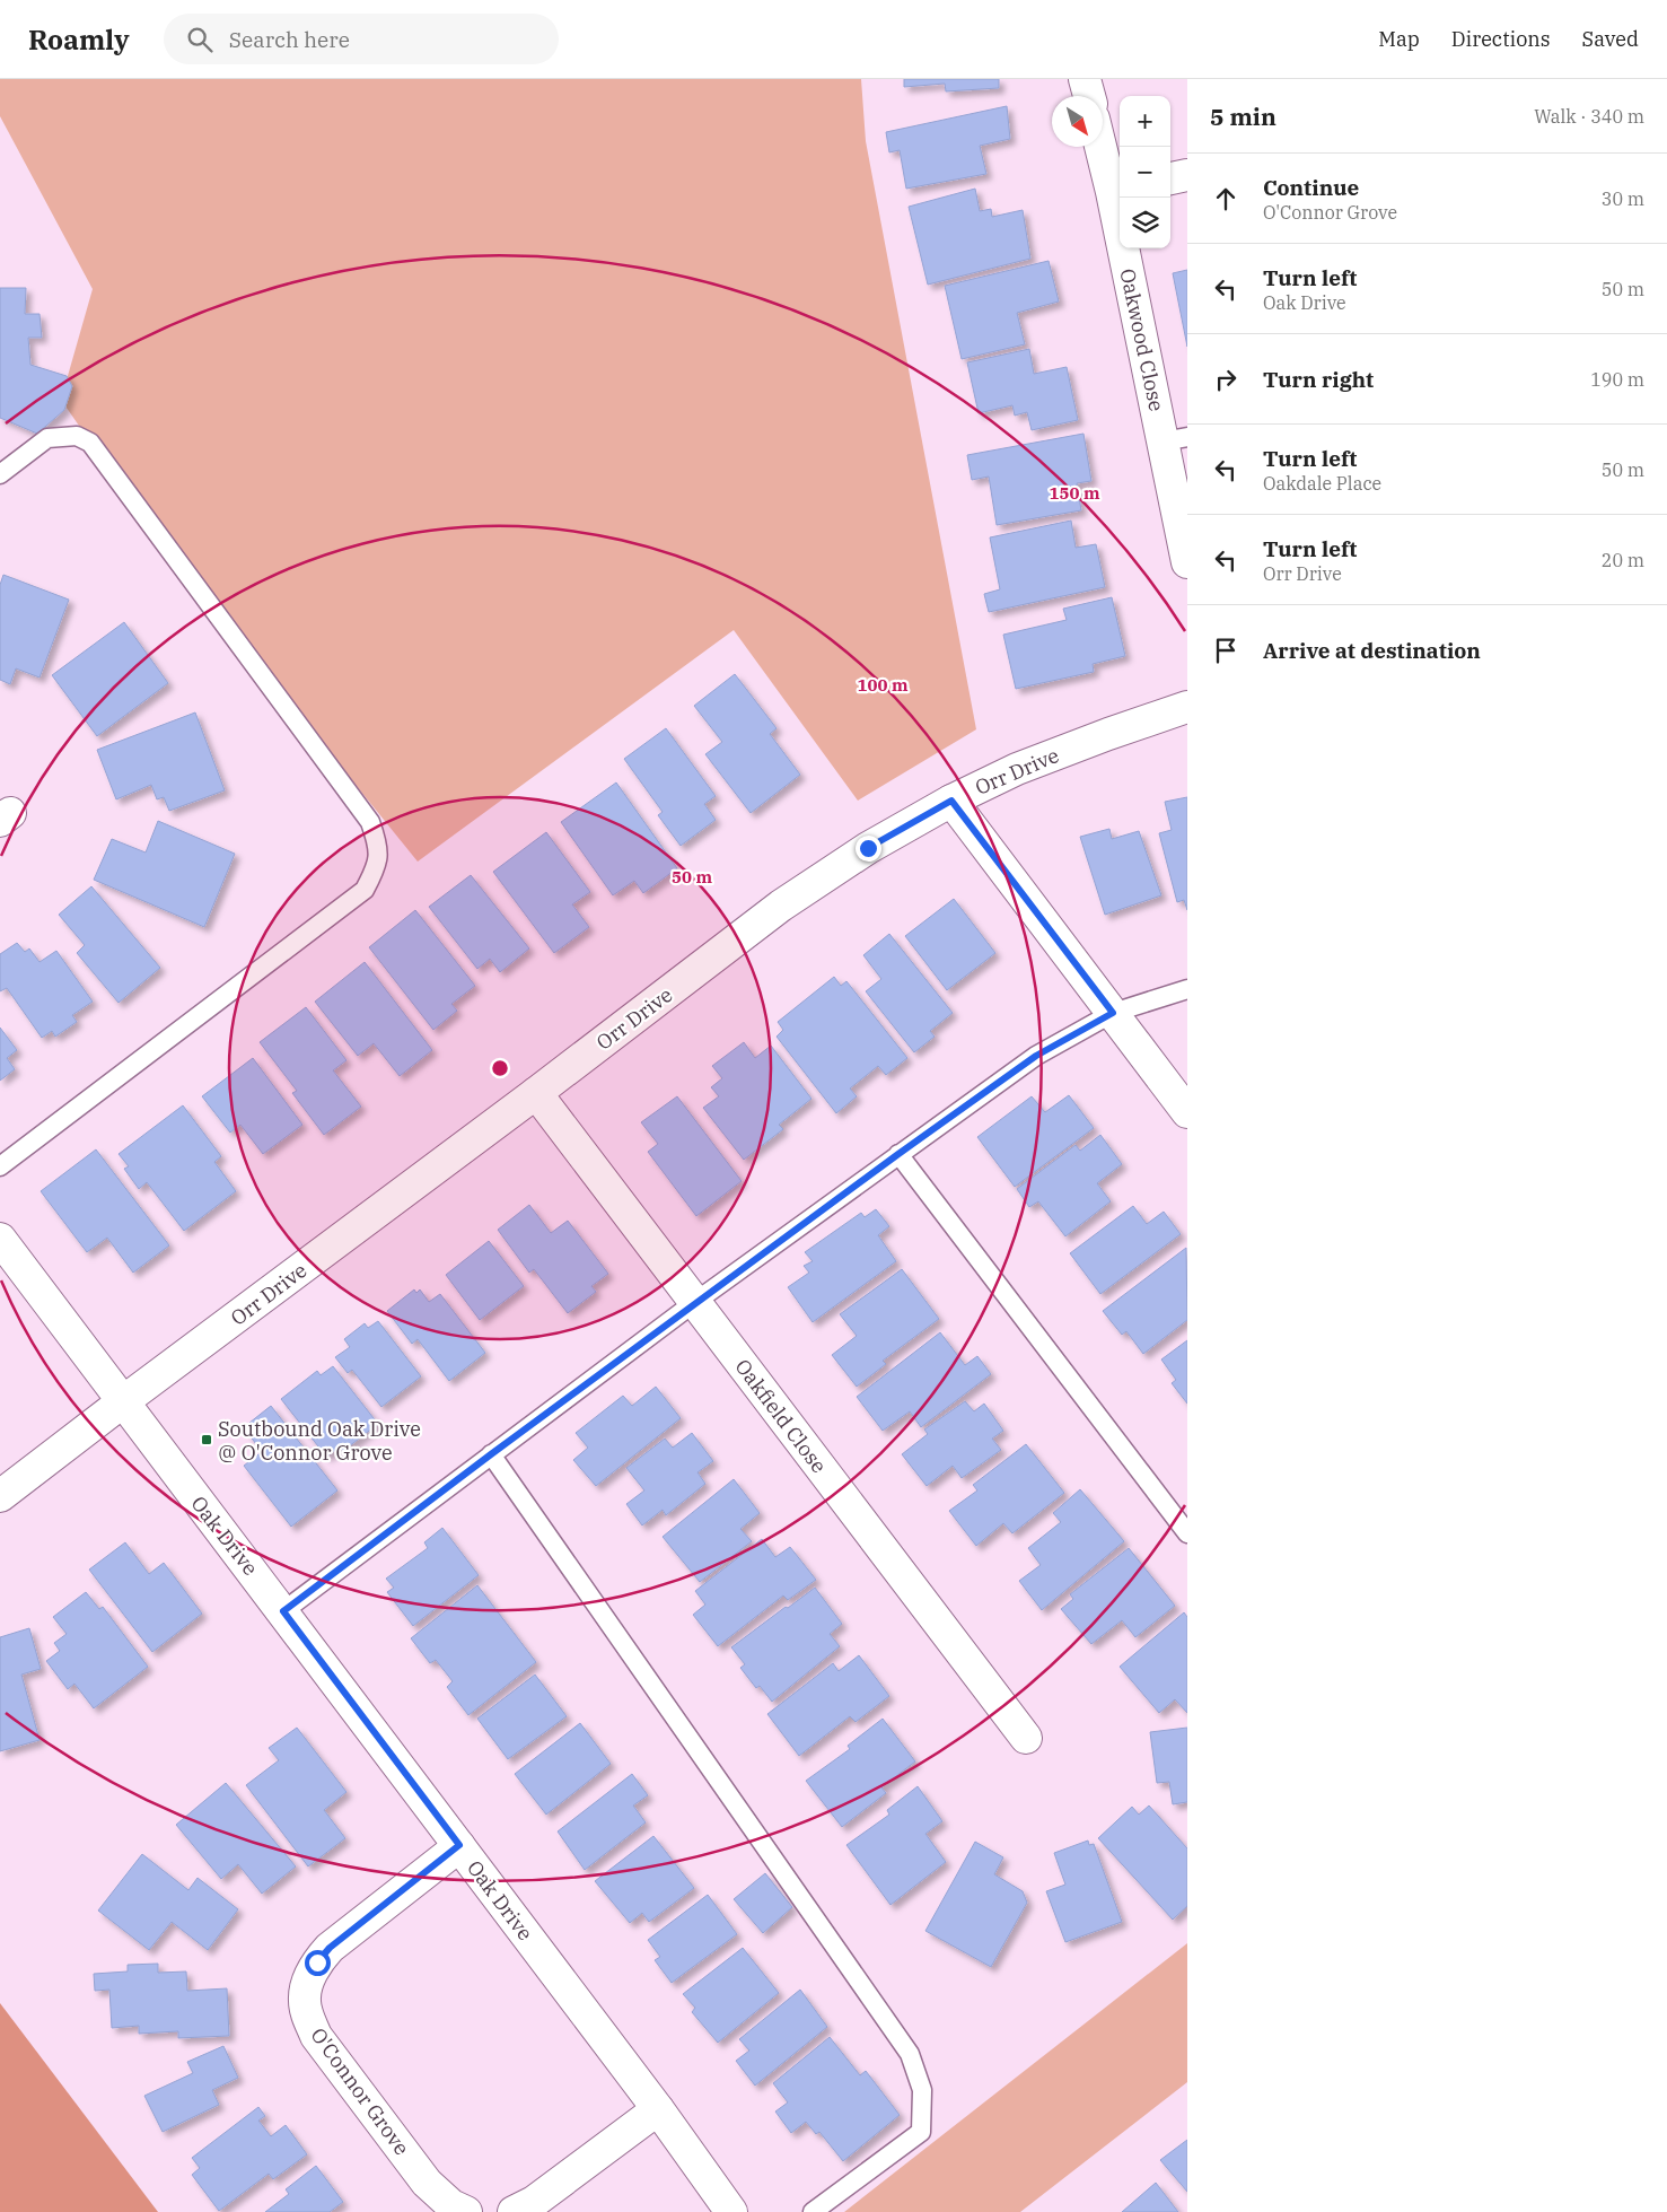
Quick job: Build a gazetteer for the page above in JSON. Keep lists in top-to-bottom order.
{
  "streets": {
    "street": [
      "Oakwood Close",
      "Orr Drive",
      "Oakfield Close",
      "Oak Drive",
      "O'Connor Grove"
    ]
  },
  "crossings": [
    ["Orr Drive", "Oakfield Close"],
    ["Orr Drive", "Oak Drive"],
    ["Oak Drive", "O'Connor Grove"]
  ],
  "places": {
    "transit": ["Soutbound Oak Drive @ O'Connor Grove"]
  },
  "north": "bottom right",
  "page": {
    "header": "Roamly",
    "search": "Search here",
    "nav": ["Map", "Directions", "Saved"],
    "heading": ["5 min", "Walk · 340 m"],
    "map_buttons": ["+", "−"],
    "list": [
      ["Continue", "O'Connor Grove", "30 m"],
      ["Turn left", "Oak Drive", "50 m"],
      ["Turn right", "190 m"],
      ["Turn left", "Oakdale Place", "50 m"],
      ["Turn left", "Orr Drive", "20 m"],
      "Arrive at destination"
    ]
  },
  "rings": ["150 m", "100 m", "50 m"]
}
